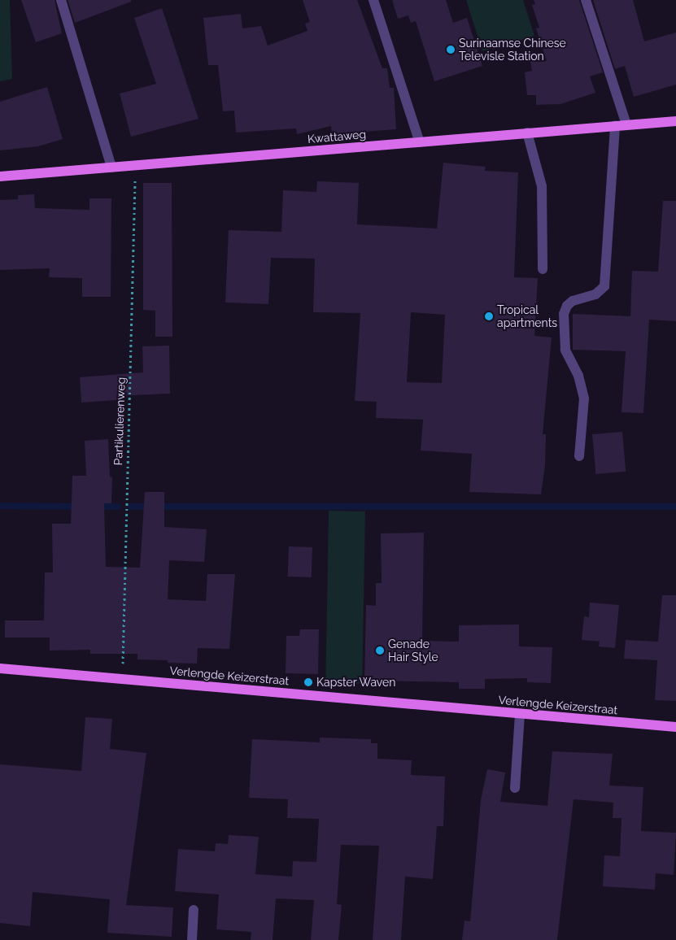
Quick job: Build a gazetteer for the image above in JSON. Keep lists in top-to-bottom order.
{
  "streets": {
    "main road": ["Kwattaweg", "Verlengde Keizerstraat"],
    "path": ["Partikulierenweg"]
  },
  "crossings": [
    ["Kwattaweg", "Partikulierenweg"],
    ["Partikulierenweg", "Verlengde Keizerstraat"]
  ],
  "places": [
    "Surinaamse Chinese Televisle Station",
    "Tropical apartments",
    "Genade Hair Style",
    "Kapster Waven"
  ]
}
